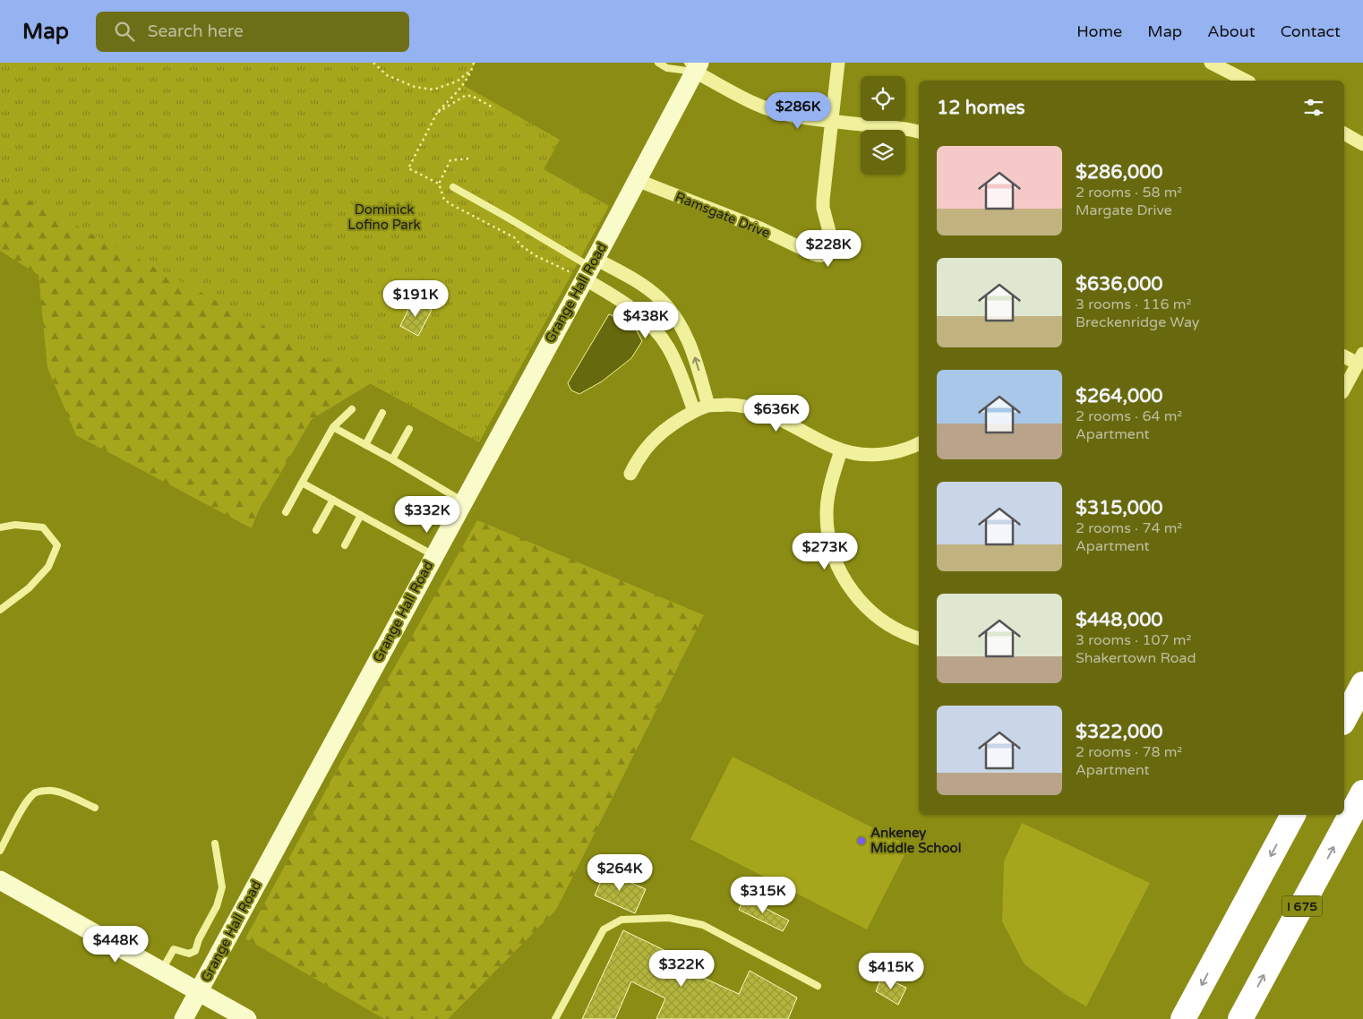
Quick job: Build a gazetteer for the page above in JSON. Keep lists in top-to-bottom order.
{
  "streets": {
    "highway": ["I 675"],
    "street": ["Ramsgate Drive", "Grange Hall Road"]
  },
  "crossings": [
    ["Ramsgate Drive", "Grange Hall Road"]
  ],
  "parks": ["Dominick Lofino Park"],
  "places": ["Ankeney Middle School"],
  "page": {
    "header": "Map",
    "search": "Search here",
    "nav": [
      "Home",
      "Map",
      "About",
      "Contact"
    ],
    "heading": "12 homes",
    "price": [
      "$286K",
      "$228K",
      "$191K",
      "$438K",
      "$636K",
      "$332K",
      "$273K",
      "$264K",
      "$315K",
      "$448K",
      "$322K",
      "$415K"
    ],
    "list": [
      {
        "name": "$286,000",
        "note": "2 rooms · 58 m² · Margate Drive"
      },
      {
        "name": "$636,000",
        "note": "3 rooms · 116 m² · Breckenridge Way"
      },
      {
        "name": "$264,000",
        "note": "2 rooms · 64 m² · Apartment"
      },
      {
        "name": "$315,000",
        "note": "2 rooms · 74 m² · Apartment"
      },
      {
        "name": "$448,000",
        "note": "3 rooms · 107 m² · Shakertown Road"
      },
      {
        "name": "$322,000",
        "note": "2 rooms · 78 m² · Apartment"
      }
    ]
  }
}
